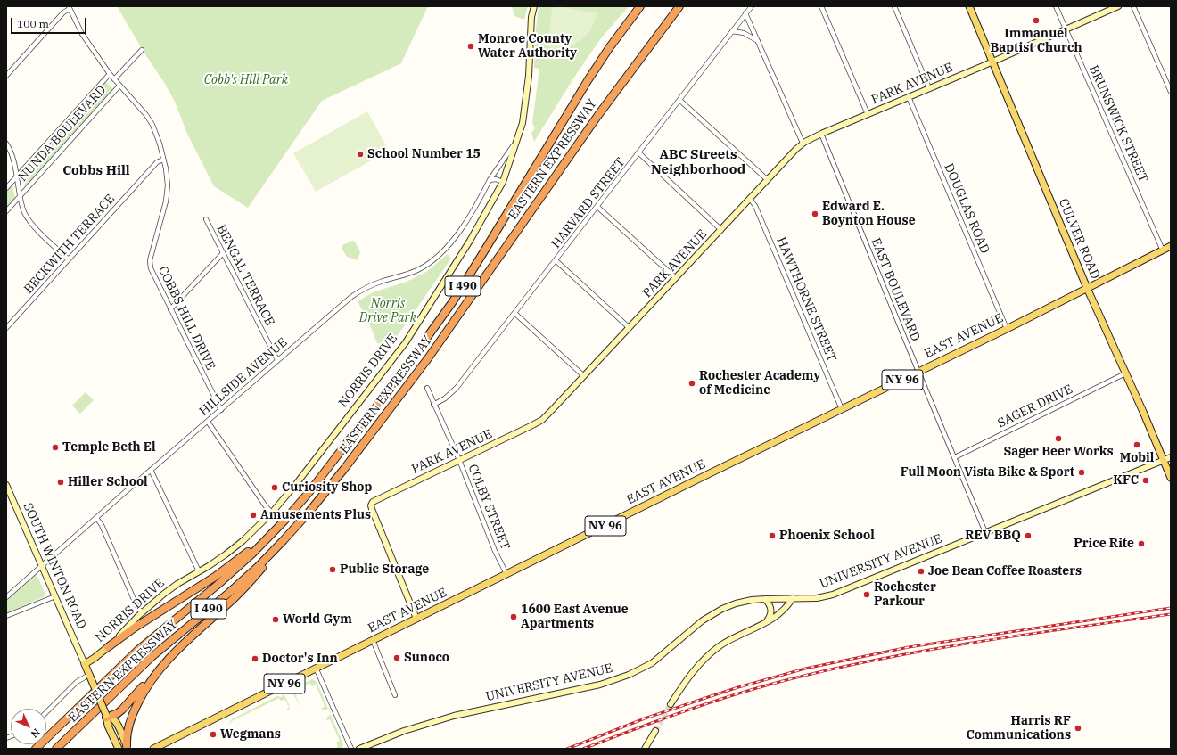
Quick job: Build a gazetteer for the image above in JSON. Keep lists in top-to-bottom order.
{
  "streets": {
    "highway": ["EASTERN EXPRESSWAY", "I 490"],
    "main road": [
      "CULVER ROAD",
      "EAST AVENUE",
      "NORRIS DRIVE",
      "NY 96",
      "SOUTH WINTON ROAD"
    ],
    "street": [
      "PARK AVENUE",
      "BRUNSWICK STREET",
      "NUNDA BOULEVARD",
      "HARVARD STREET",
      "DOUGLAS ROAD",
      "BECKWITH TERRACE",
      "BENGAL TERRACE",
      "EAST BOULEVARD",
      "HAWTHORNE STREET",
      "COBBS HILL DRIVE",
      "HILLSIDE AVENUE",
      "SAGER DRIVE",
      "COLBY STREET",
      "UNIVERSITY AVENUE"
    ]
  },
  "crossings": [
    ["PARK AVENUE", "BRUNSWICK STREET"],
    ["PARK AVENUE", "DOUGLAS ROAD"],
    ["PARK AVENUE", "CULVER ROAD"],
    ["PARK AVENUE", "EAST BOULEVARD"],
    ["PARK AVENUE", "HAWTHORNE STREET"],
    ["PARK AVENUE", "EAST AVENUE"],
    ["PARK AVENUE", "COLBY STREET"],
    ["BRUNSWICK STREET", "EAST AVENUE"],
    ["NUNDA BOULEVARD", "COBBS HILL DRIVE"],
    ["HARVARD STREET", "COLBY STREET"],
    ["DOUGLAS ROAD", "EAST AVENUE"],
    ["CULVER ROAD", "EAST AVENUE"],
    ["CULVER ROAD", "SAGER DRIVE"],
    ["CULVER ROAD", "UNIVERSITY AVENUE"],
    ["BECKWITH TERRACE", "COBBS HILL DRIVE"],
    ["BENGAL TERRACE", "HILLSIDE AVENUE"],
    ["EAST BOULEVARD", "EAST AVENUE"],
    ["EAST BOULEVARD", "SAGER DRIVE"],
    ["EAST BOULEVARD", "UNIVERSITY AVENUE"],
    ["HAWTHORNE STREET", "EAST AVENUE"],
    ["COBBS HILL DRIVE", "HILLSIDE AVENUE"],
    ["EAST AVENUE", "COLBY STREET"],
    ["NORRIS DRIVE", "HILLSIDE AVENUE"],
    ["NORRIS DRIVE", "SOUTH WINTON ROAD"],
    ["HILLSIDE AVENUE", "SOUTH WINTON ROAD"]
  ],
  "districts": ["ABC Streets Neighborhood", "Cobbs Hill"],
  "parks": ["Cobb's Hill Park", "Norris Drive Park"],
  "places": [
    "Immanuel Baptist Church",
    "Monroe County Water Authority",
    "School Number 15",
    "Edward E. Boynton House",
    "Rochester Academy of Medicine",
    "Sager Beer Works",
    "Mobil",
    "Temple Beth El",
    "Full Moon Vista Bike & Sport",
    "KFC",
    "Hiller School",
    "Curiosity Shop",
    "Amusements Plus",
    "Phoenix School",
    "REV BBQ",
    "Price Rite",
    "Public Storage",
    "Joe Bean Coffee Roasters",
    "Rochester Parkour",
    "1600 East Avenue Apartments",
    "World Gym",
    "Sunoco",
    "Doctor's Inn",
    "Harris RF Communications",
    "Wegmans"
  ],
  "scale_bar": "100 m",
  "north": "bottom right"
}
